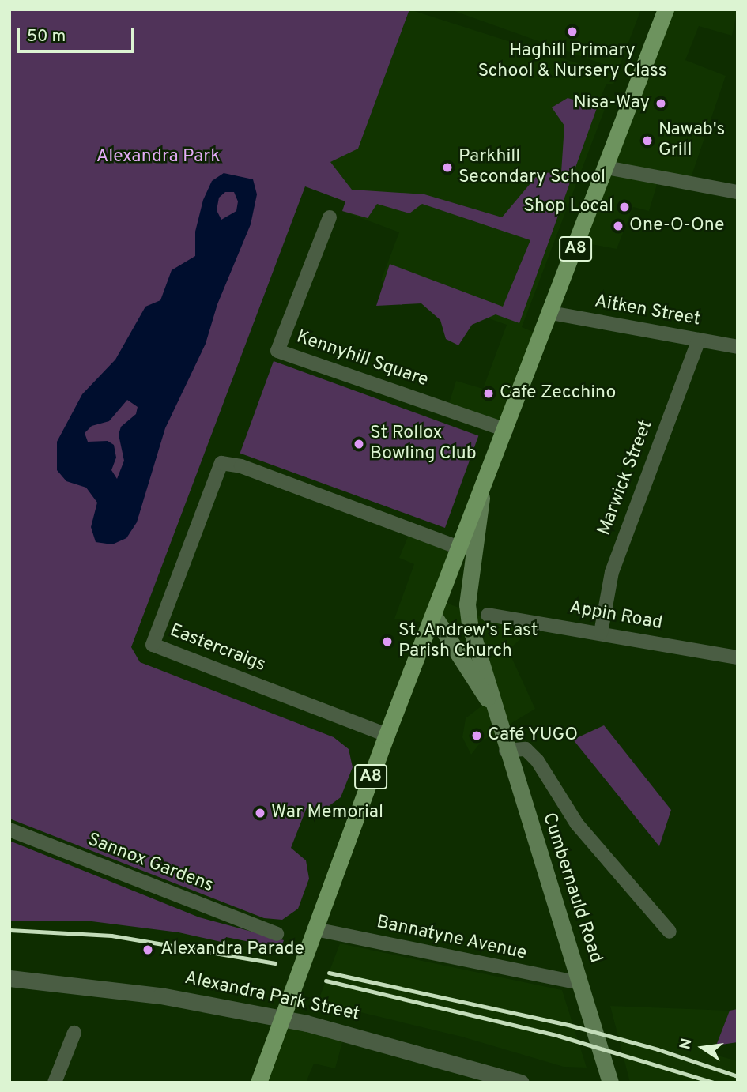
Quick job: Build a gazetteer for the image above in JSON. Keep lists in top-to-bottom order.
{
  "streets": {
    "main road": ["A8", "Cumbernauld Road"],
    "street": [
      "Aitken Street",
      "Kennyhill Square",
      "Marwick Street",
      "Appin Road",
      "Eastercraigs",
      "Sannox Gardens",
      "Bannatyne Avenue",
      "Alexandra Park Street"
    ]
  },
  "crossings": [
    ["A8", "Eastercraigs"],
    ["A8", "Cumbernauld Road"],
    ["A8", "Bannatyne Avenue"],
    ["A8", "Alexandra Park Street"],
    ["Aitken Street", "Marwick Street"],
    ["Aitken Street", "Cumbernauld Road"],
    ["Kennyhill Square", "Cumbernauld Road"],
    ["Marwick Street", "Appin Road"],
    ["Eastercraigs", "Cumbernauld Road"],
    ["Cumbernauld Road", "Bannatyne Avenue"]
  ],
  "parks": ["Alexandra Park"],
  "places": [
    "Haghill Primary School & Nursery Class",
    "Nisa-Way",
    "Nawab's Grill",
    "Parkhill Secondary School",
    "Shop Local",
    "One-O-One",
    "Cafe Zecchino",
    "St Rollox Bowling Club",
    "St. Andrew's East Parish Church",
    "Café YUGO",
    "War Memorial",
    "Alexandra Parade"
  ],
  "scale_bar": "50 m",
  "north": "left"
}
